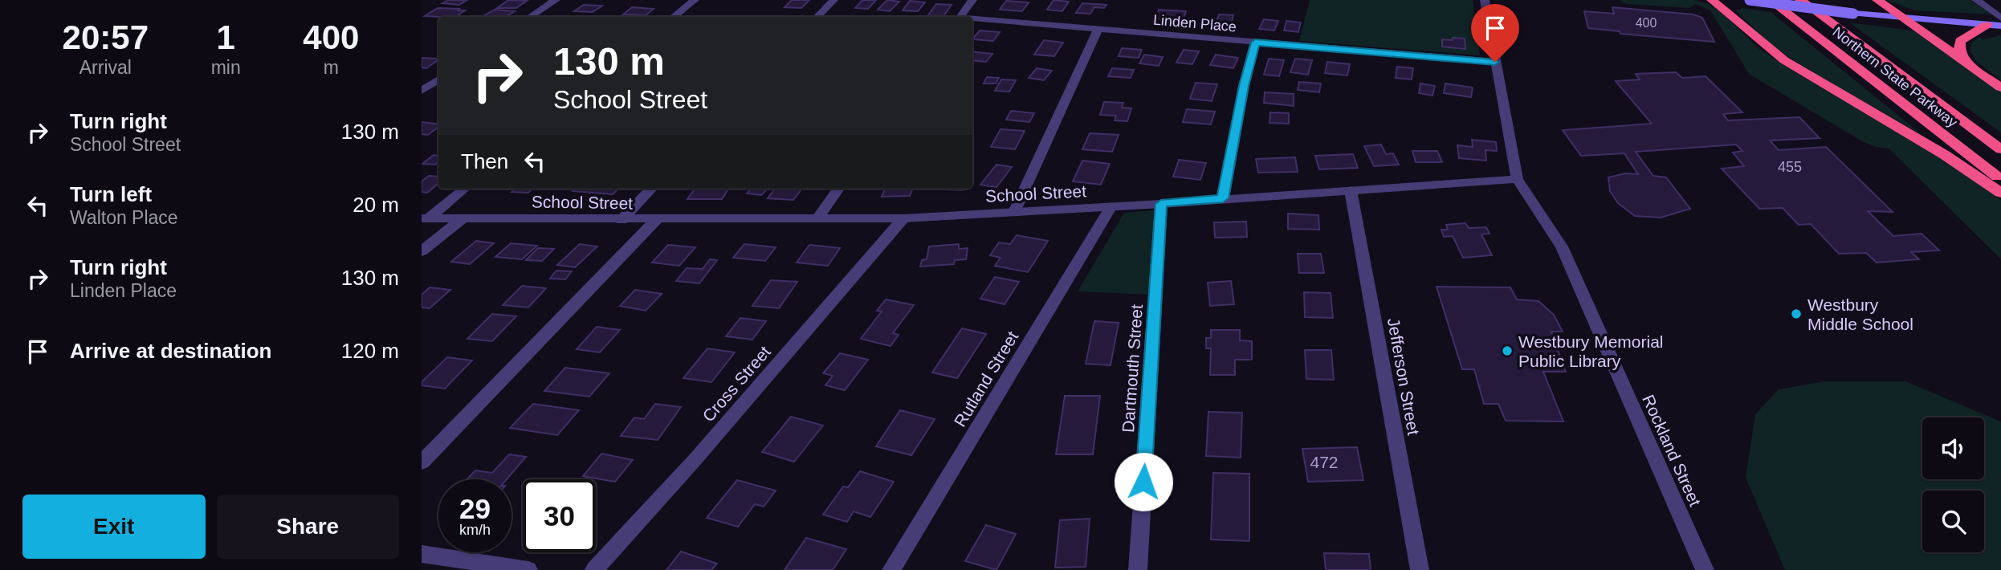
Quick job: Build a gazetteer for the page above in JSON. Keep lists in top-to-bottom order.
{
  "streets": {
    "highway": ["Northern State Parkway"],
    "street": [
      "Linden Place",
      "School Street",
      "Dartmouth Street",
      "Jefferson Street",
      "Rutland Street",
      "Cross Street",
      "Rockland Street"
    ]
  },
  "crossings": [
    ["Linden Place", "Rockland Street"],
    ["School Street", "Dartmouth Street"],
    ["School Street", "Jefferson Street"],
    ["School Street", "Rutland Street"],
    ["School Street", "Cross Street"],
    ["School Street", "Rockland Street"]
  ],
  "places": ["Westbury Middle School", "Westbury Memorial Public Library"],
  "house_numbers": ["400", "455", "472"],
  "page": {
    "eta": [
      "20:57",
      "Arrival",
      "1",
      "min",
      "400",
      "m"
    ],
    "turn": ["130 m", "School Street"],
    "list": [
      {
        "name": "Turn right",
        "note": "School Street",
        "value": "130 m"
      },
      {
        "name": "Turn left",
        "note": "Walton Place",
        "value": "20 m"
      },
      {
        "name": "Turn right",
        "note": "Linden Place",
        "value": "130 m"
      },
      {
        "name": "Arrive at destination",
        "value": "120 m"
      }
    ],
    "then": "Then",
    "speed": "29 km/h",
    "limit": "30",
    "buttons": ["Exit", "Share"]
  }
}
